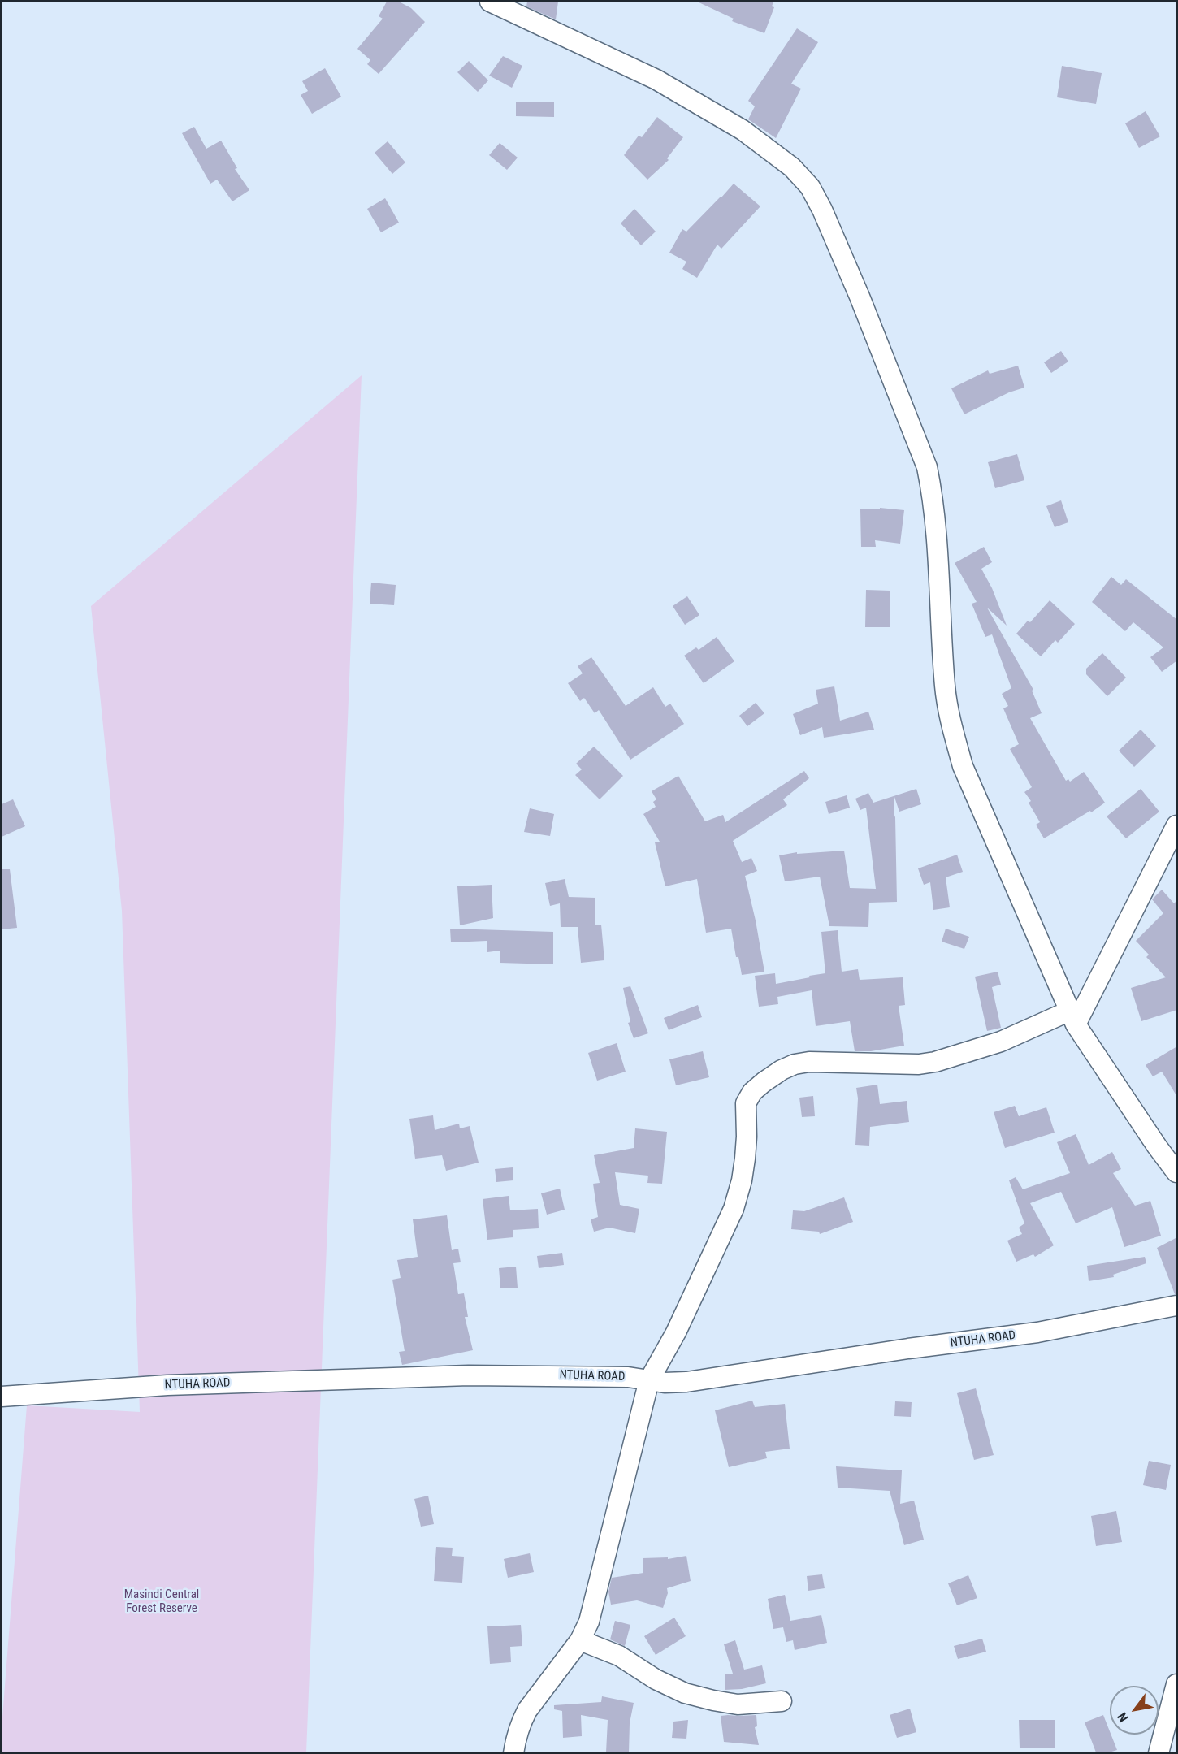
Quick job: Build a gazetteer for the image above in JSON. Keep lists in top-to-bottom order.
{
  "streets": {
    "street": ["NTUHA ROAD"]
  },
  "parks": ["Masindi Central Forest Reserve"],
  "north": "bottom left"
}
